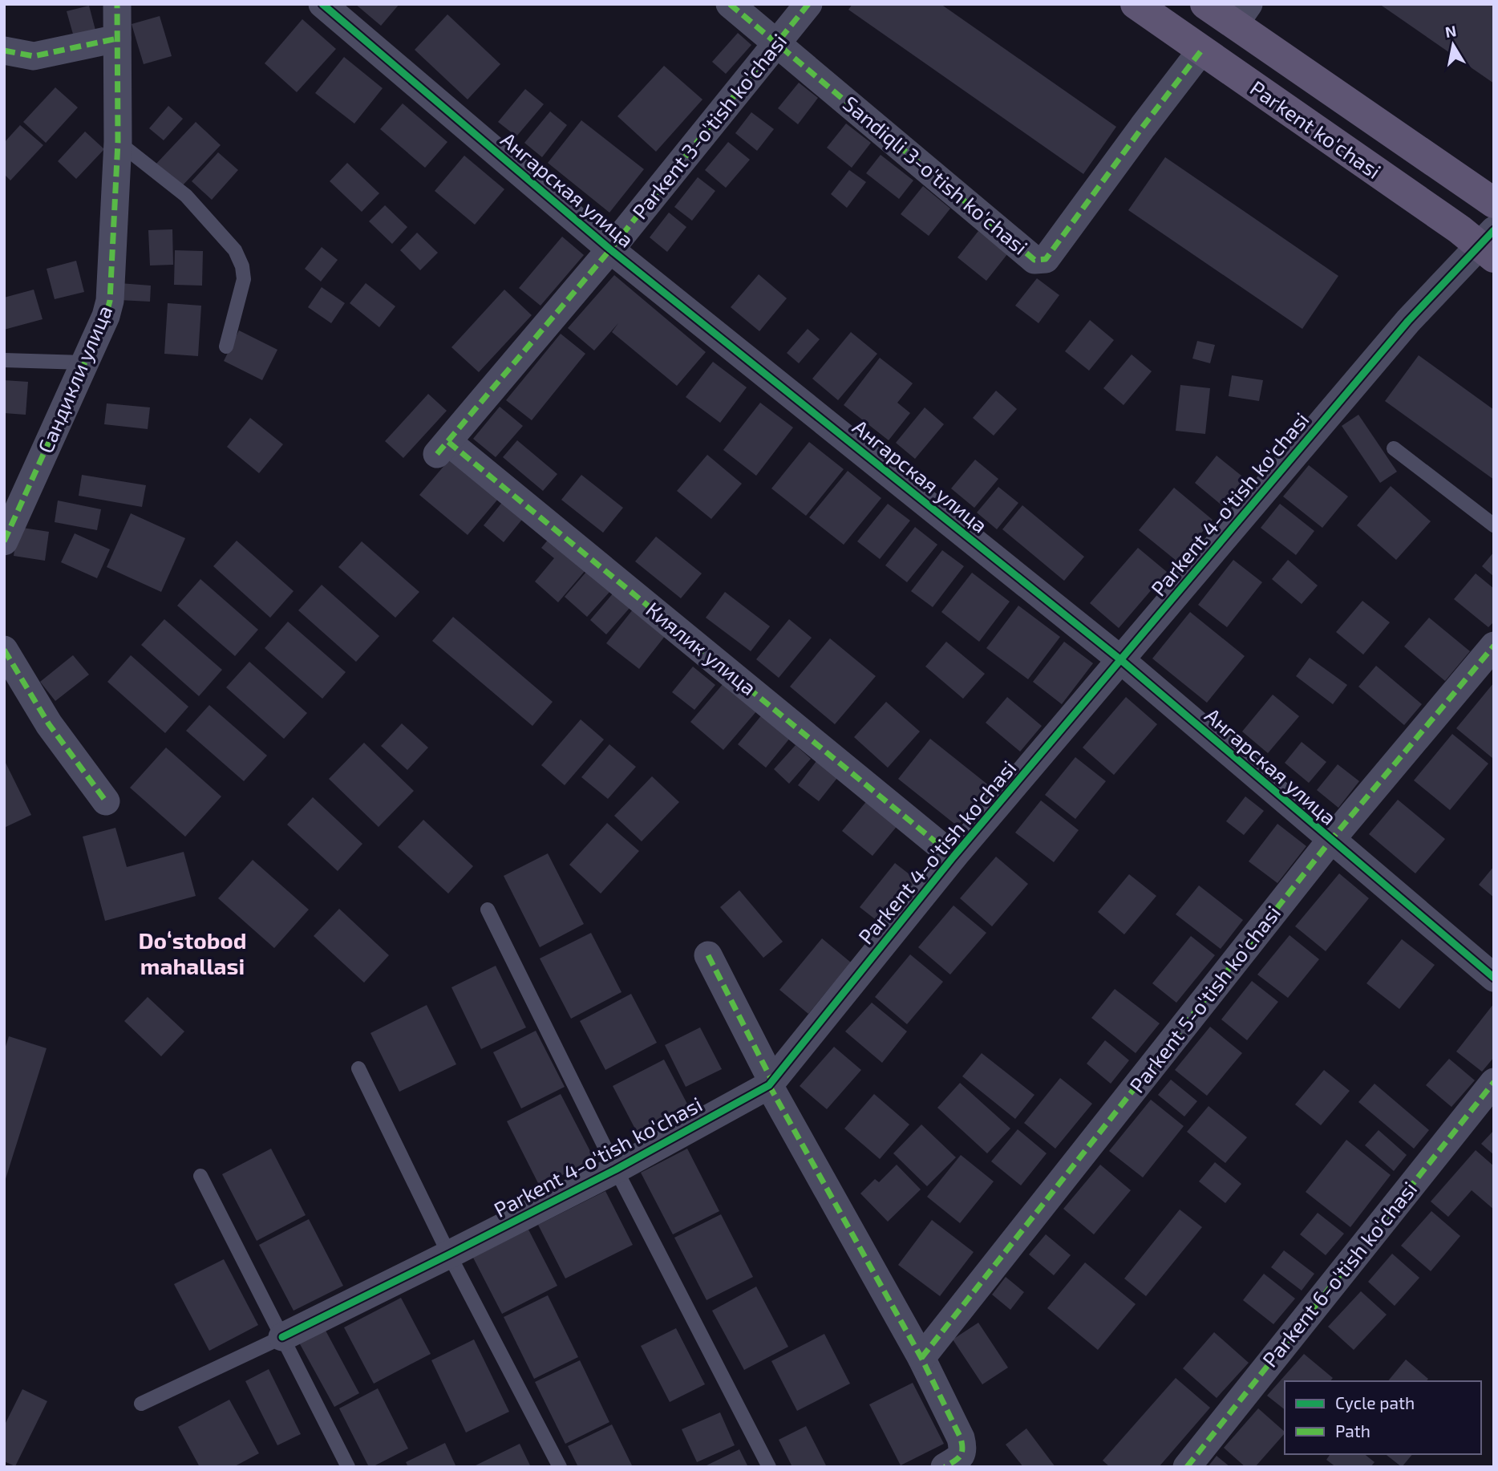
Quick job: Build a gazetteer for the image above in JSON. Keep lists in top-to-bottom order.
{
  "streets": {
    "main road": ["Parkent ko'chasi"],
    "street": [
      "Parkent 3-o'tish ko'chasi",
      "Sandiqli 3-o'tish ko'chasi",
      "Ангарская улица",
      "Сандикли улица",
      "Parkent 4-o'tish ko'chasi",
      "Киялик улица",
      "Parkent 5-o'tish ko'chasi",
      "Parkent 6-o'tish ko'chasi"
    ]
  },
  "crossings": [
    ["Parkent 3-o'tish ko'chasi", "Sandiqli 3-o'tish ko'chasi"],
    ["Parkent 3-o'tish ko'chasi", "Ангарская улица"],
    ["Parkent 3-o'tish ko'chasi", "Киялик улица"],
    ["Parkent ko'chasi", "Sandiqli 3-o'tish ko'chasi"],
    ["Parkent ko'chasi", "Parkent 4-o'tish ko'chasi"],
    ["Ангарская улица", "Parkent 4-o'tish ko'chasi"],
    ["Ангарская улица", "Parkent 5-o'tish ko'chasi"],
    ["Parkent 4-o'tish ko'chasi", "Киялик улица"]
  ],
  "districts": ["Doʻstobod mahallasi"],
  "legend": ["Cycle path", "Path"],
  "north": "top"
}
